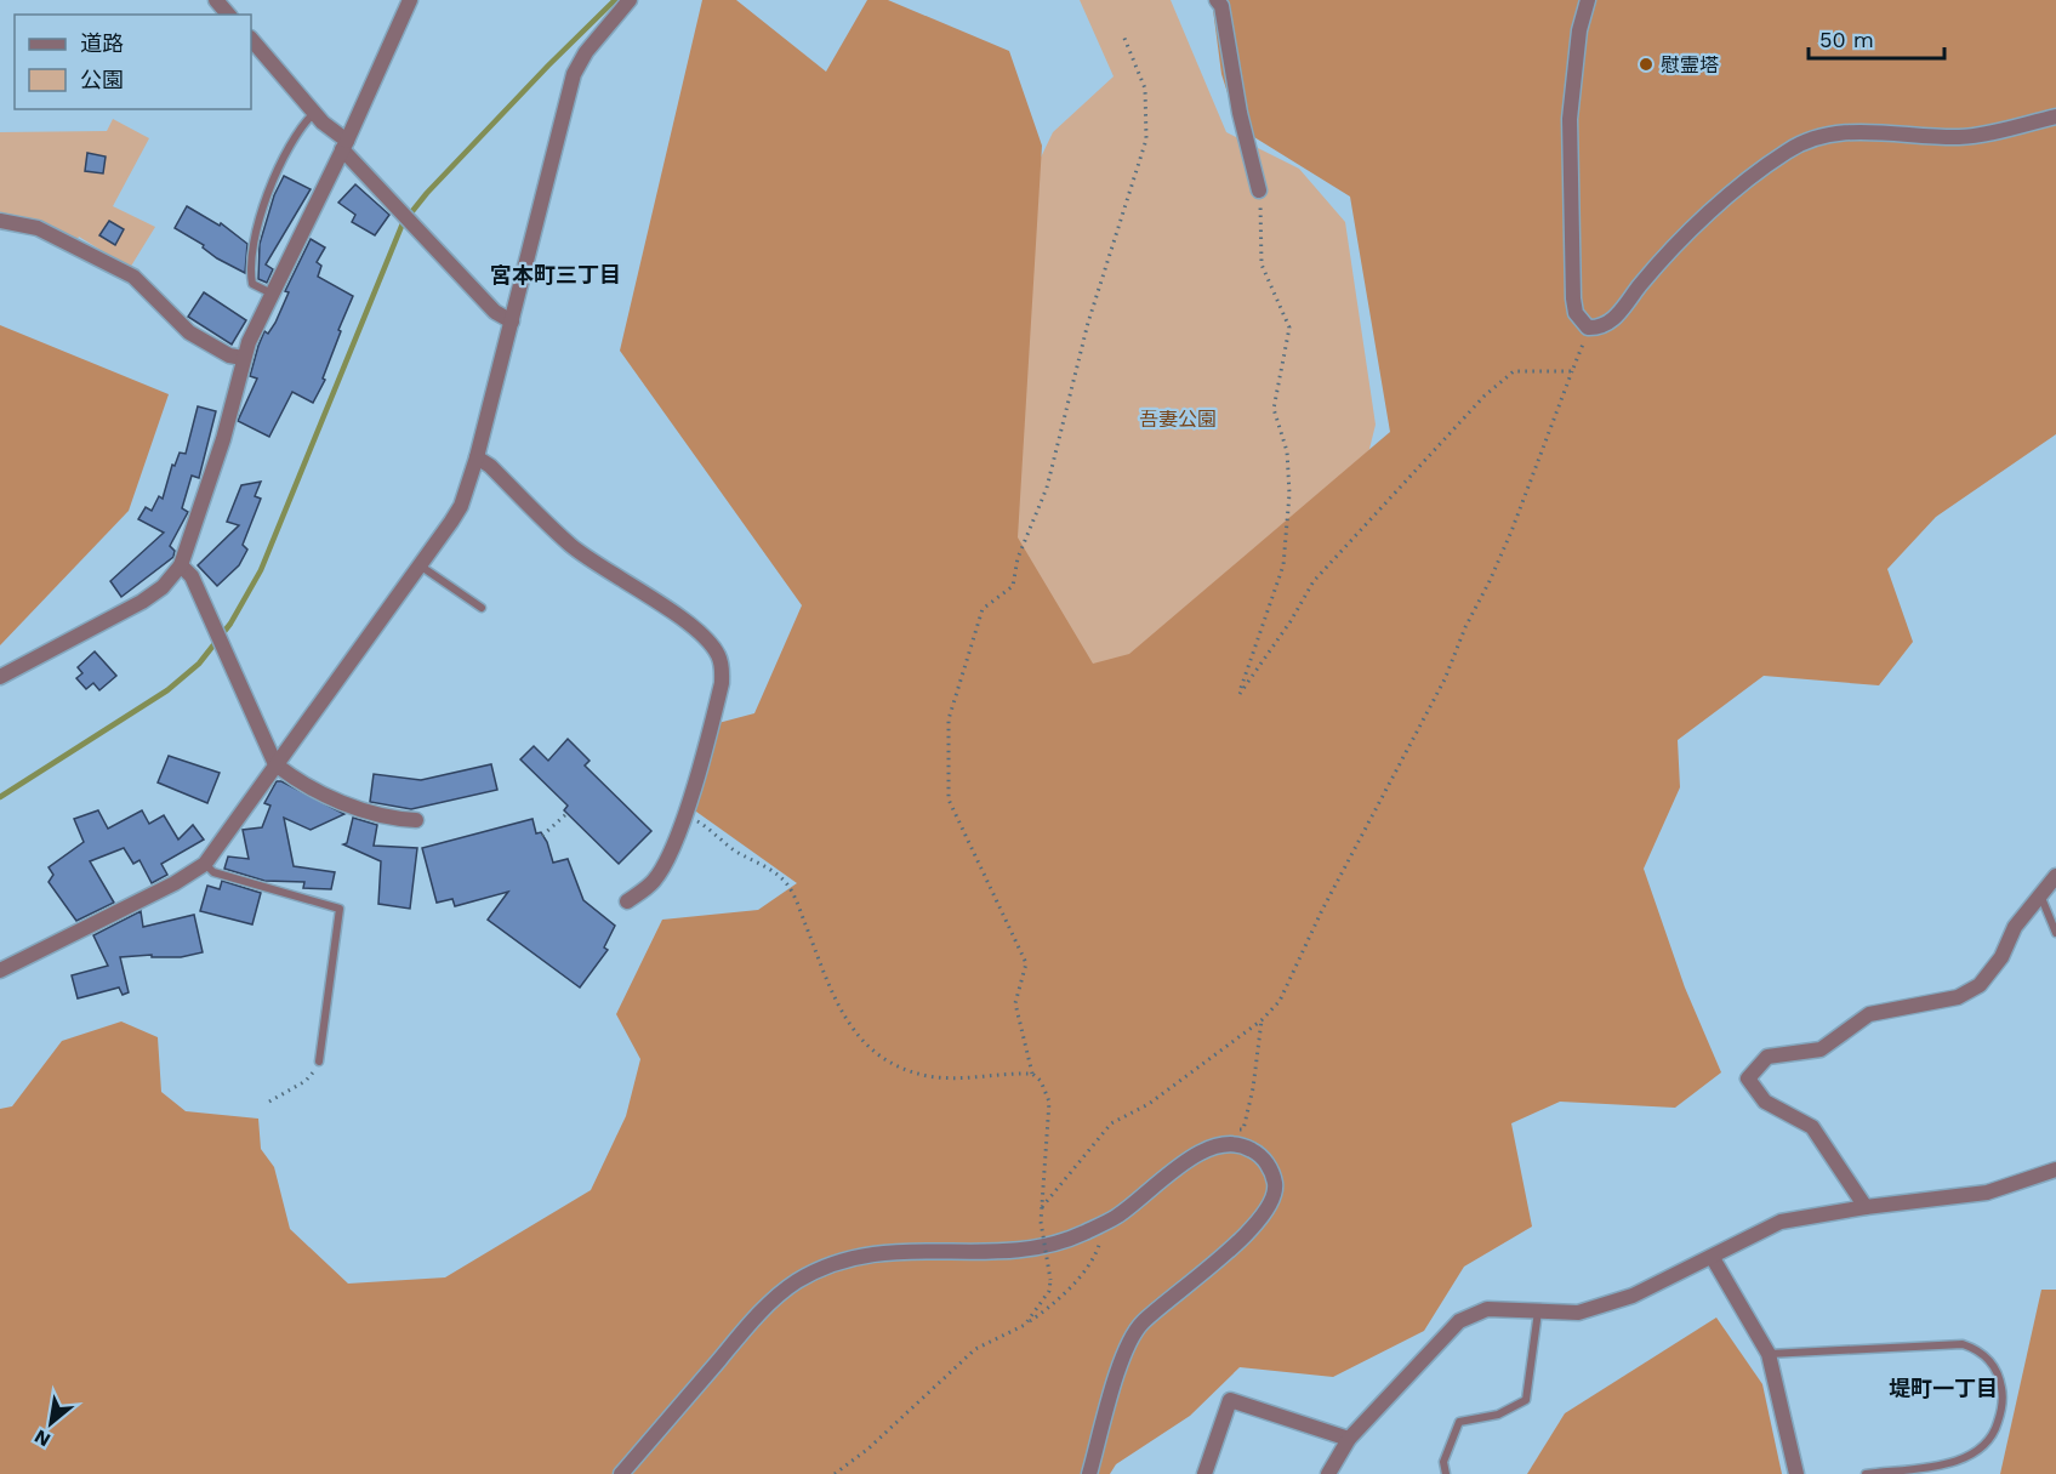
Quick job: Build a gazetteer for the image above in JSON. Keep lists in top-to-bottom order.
{
  "districts": ["宮本町三丁目", "堤町一丁目"],
  "parks": ["吾妻公園"],
  "places": ["慰霊塔"],
  "legend": ["道路", "公園"],
  "scale_bar": "50 m",
  "north": "bottom left"
}
